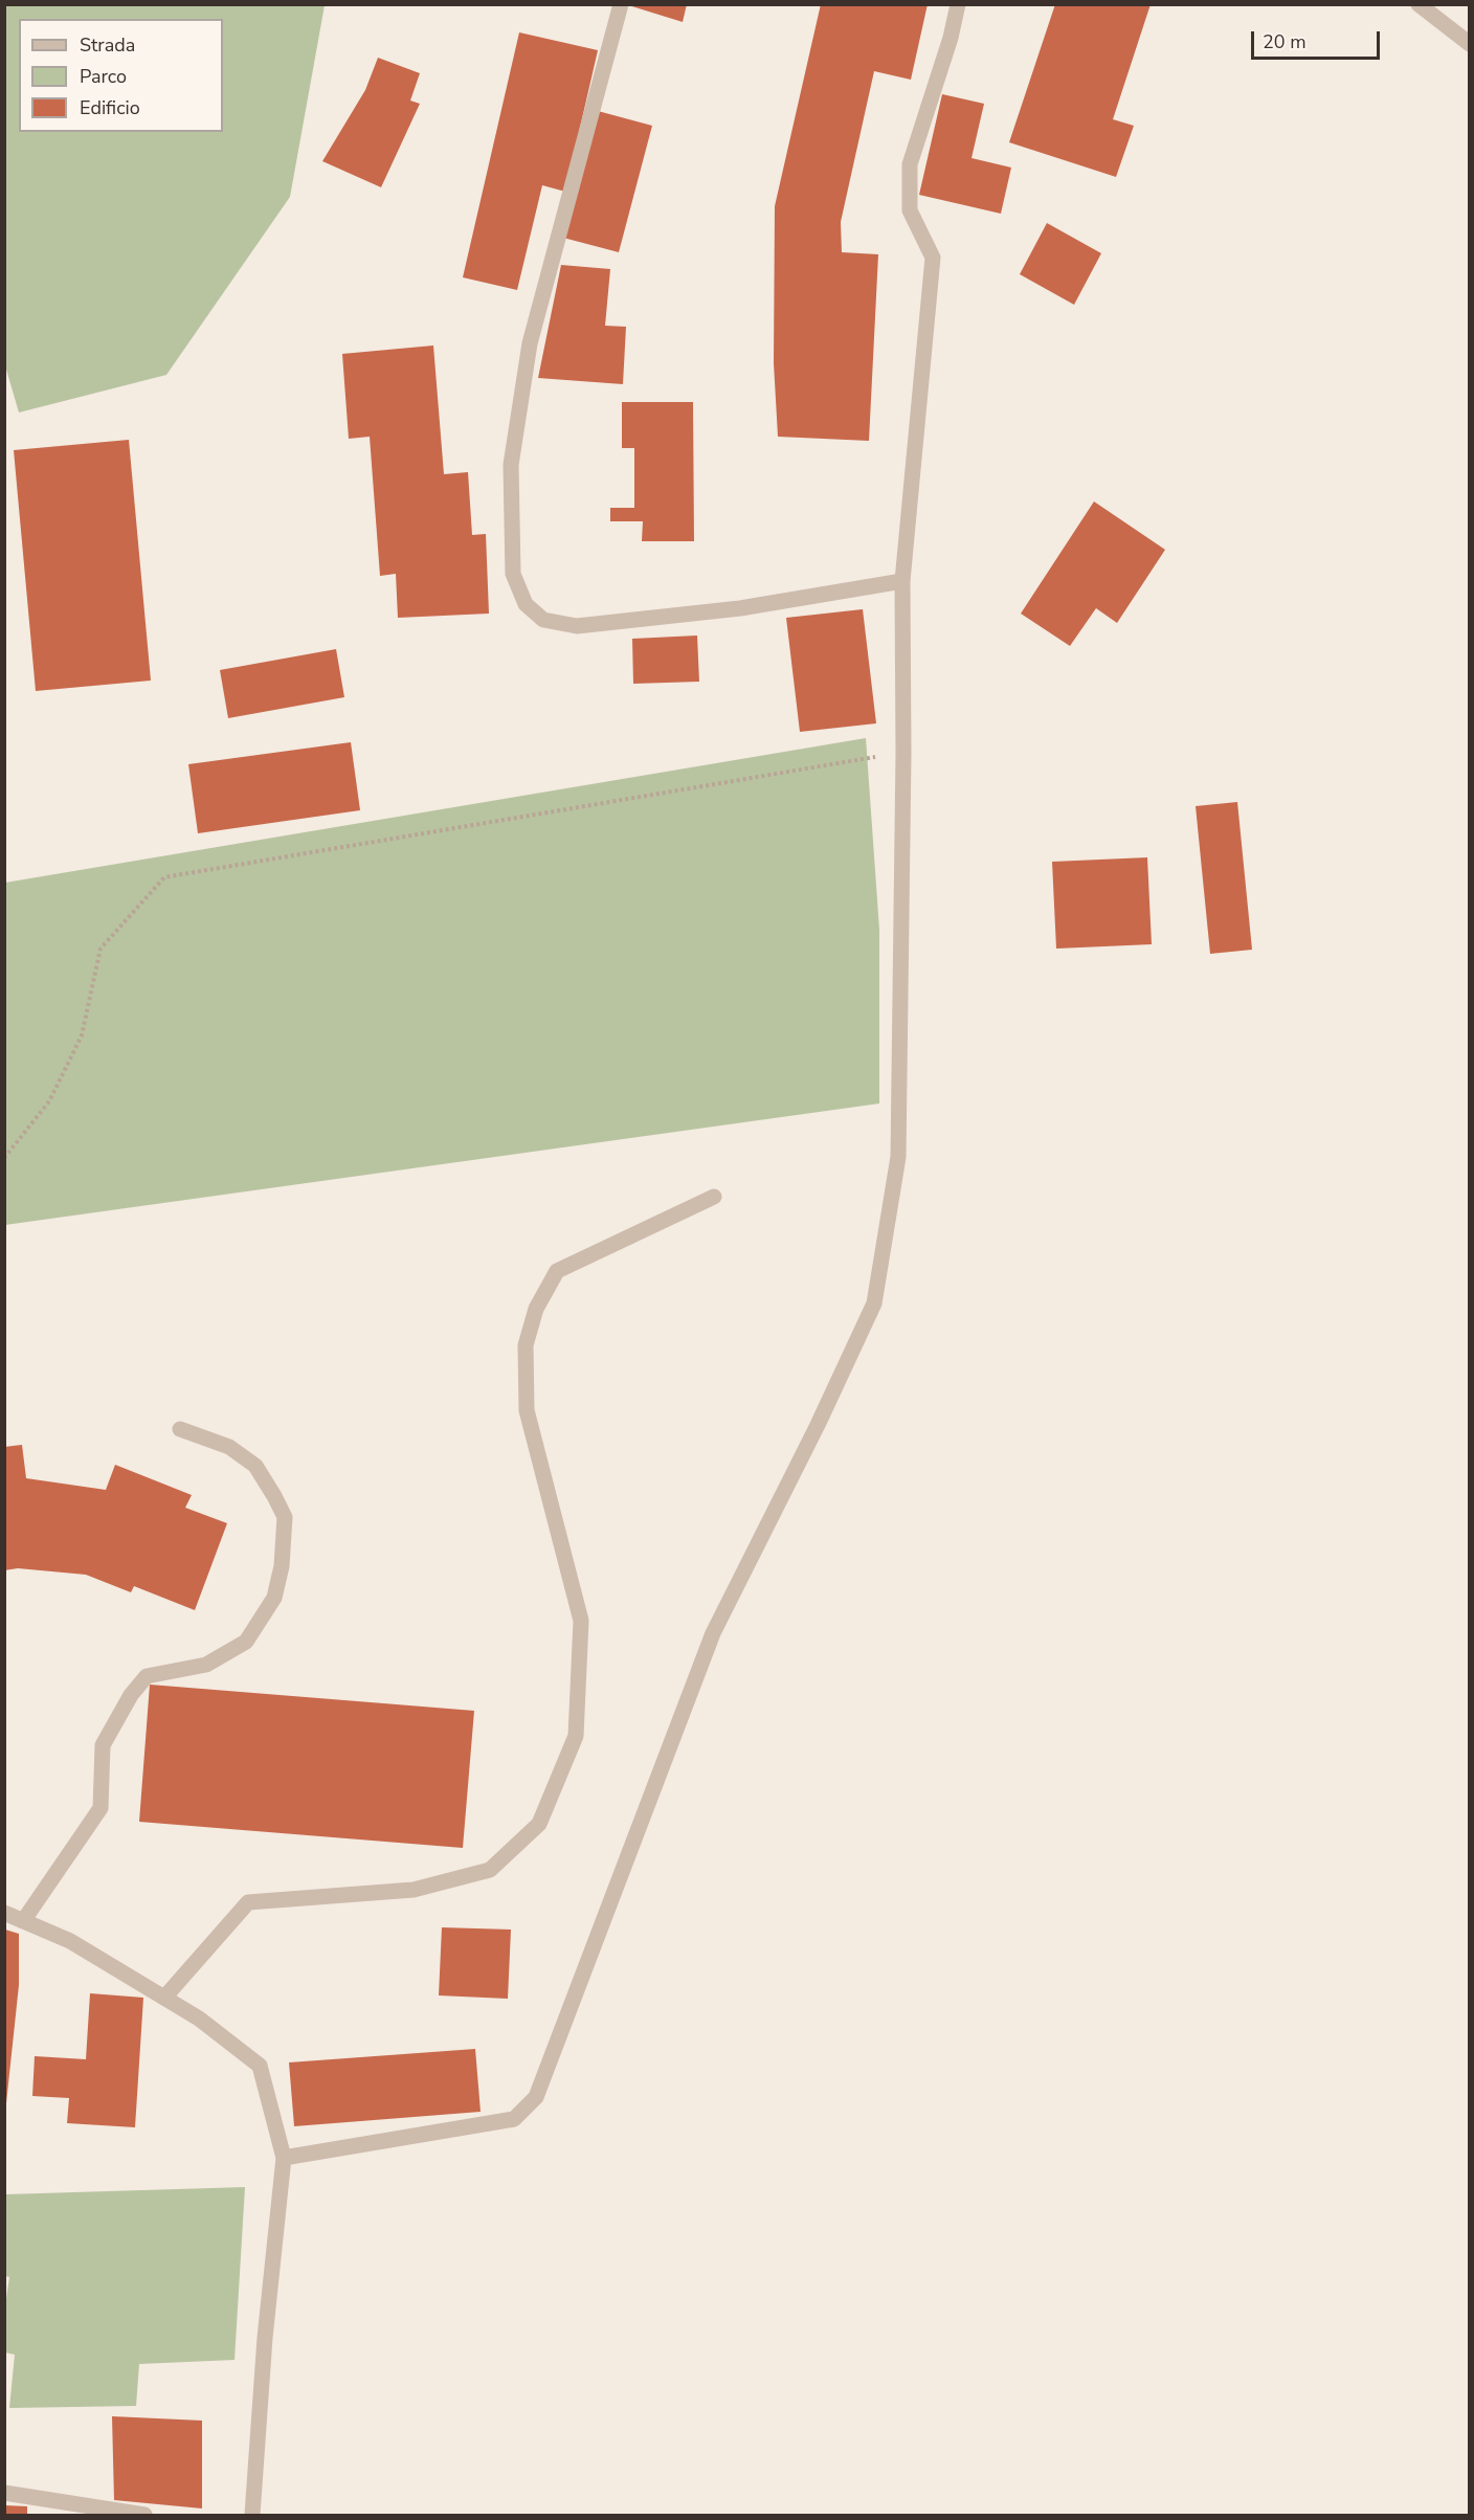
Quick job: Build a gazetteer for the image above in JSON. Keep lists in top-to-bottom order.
{
  "legend": ["Strada", "Parco", "Edificio"],
  "scale_bar": "20 m"
}
